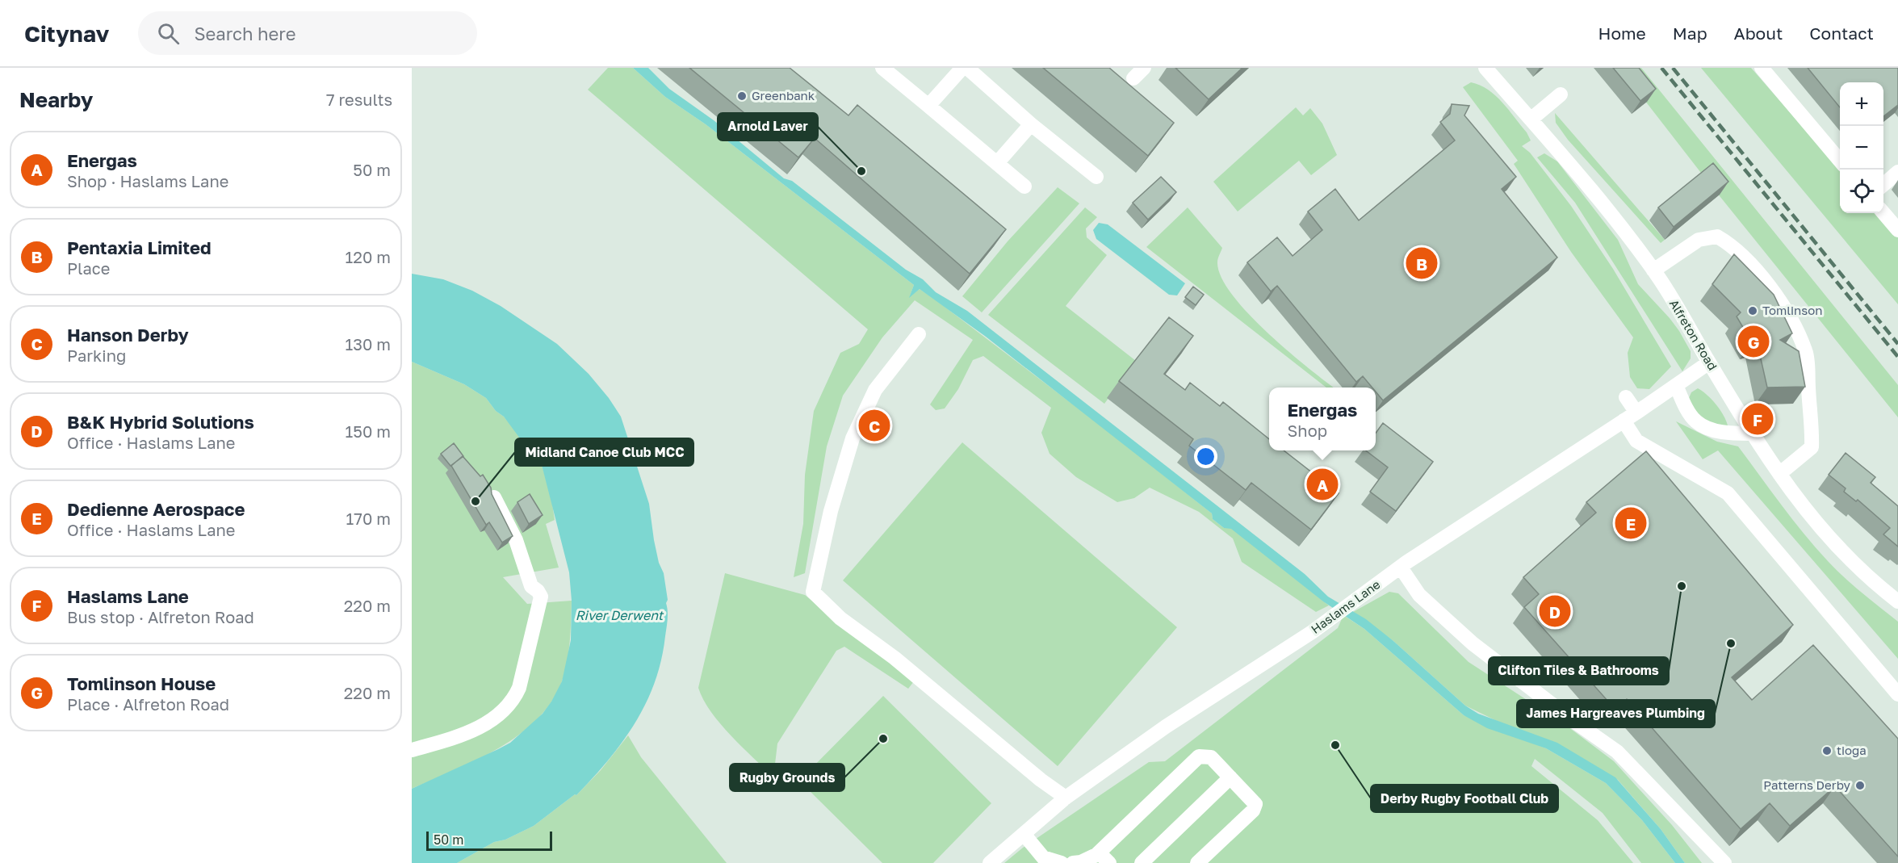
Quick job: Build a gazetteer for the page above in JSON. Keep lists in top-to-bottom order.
{
  "streets": {
    "street": ["Alfreton Road", "Haslams Lane"]
  },
  "crossings": [
    ["Alfreton Road", "Haslams Lane"]
  ],
  "water": ["River Derwent"],
  "places": [
    "Greenbank",
    "Arnold Laver",
    "Tomlinson",
    "Midland Canoe Club MCC",
    "Clifton Tiles & Bathrooms",
    "James Hargreaves Plumbing",
    "Rugby Grounds",
    "Derby Rugby Football Club",
    "tioga",
    "Patterns Derby"
  ],
  "scale_bar": "50 m",
  "page": {
    "header": "Citynav",
    "search": "Search here",
    "nav": [
      "Home",
      "Map",
      "About",
      "Contact"
    ],
    "heading": ["Nearby", "7 results"],
    "map_buttons": ["+", "−"],
    "list": [
      {
        "mark": "A",
        "name": "Energas",
        "note": "Shop · Haslams Lane",
        "value": "50 m"
      },
      {
        "mark": "B",
        "name": "Pentaxia Limited",
        "note": "Place",
        "value": "120 m"
      },
      {
        "mark": "C",
        "name": "Hanson Derby",
        "note": "Parking",
        "value": "130 m"
      },
      {
        "mark": "D",
        "name": "B&K Hybrid Solutions",
        "note": "Office · Haslams Lane",
        "value": "150 m"
      },
      {
        "mark": "E",
        "name": "Dedienne Aerospace",
        "note": "Office · Haslams Lane",
        "value": "170 m"
      },
      {
        "mark": "F",
        "name": "Haslams Lane",
        "note": "Bus stop · Alfreton Road",
        "value": "220 m"
      },
      {
        "mark": "G",
        "name": "Tomlinson House",
        "note": "Place · Alfreton Road",
        "value": "220 m"
      }
    ],
    "pins": [
      "B",
      "G",
      "F",
      "C",
      "A",
      "E",
      "D"
    ],
    "popup": ["Energas", "Shop"],
    "scale": "50 m"
  }
}
